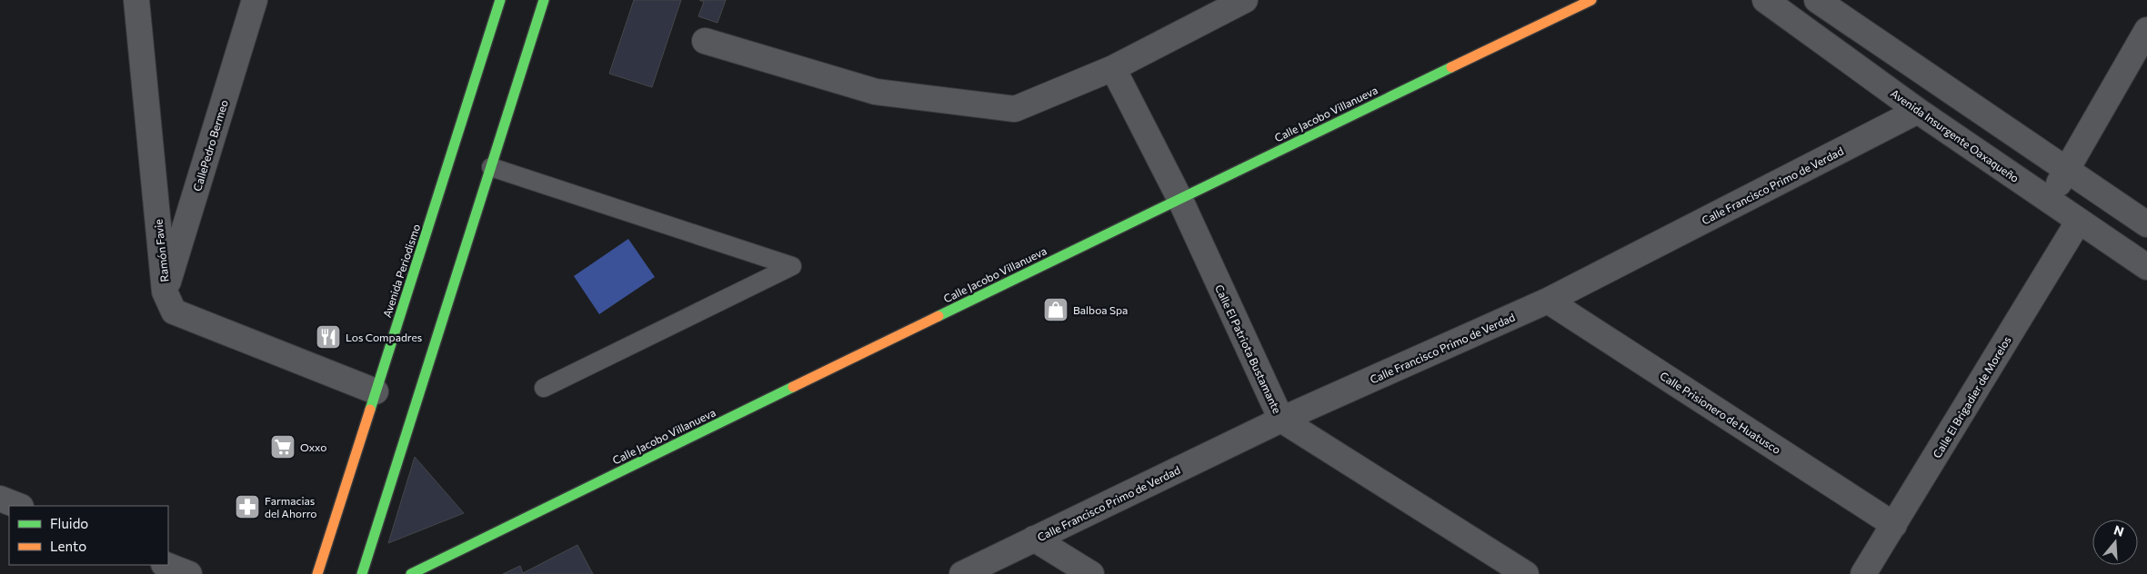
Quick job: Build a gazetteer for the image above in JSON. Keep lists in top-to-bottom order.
{
  "streets": {
    "street": [
      "Calle Jacobo Villanueva",
      "Avenida Insurgente Oaxaqueño",
      "CallePedro Bermeo",
      "Calle Francisco Primo de Verdad",
      "Ramón Favie",
      "Avenida Periodismo",
      "Calle El Patriota Bustamante",
      "Calle El Brigadier de Morelos",
      "Calle Prisionero de Huatusco"
    ]
  },
  "crossings": [
    ["Calle Jacobo Villanueva", "Calle El Patriota Bustamante"],
    ["Avenida Insurgente Oaxaqueño", "Calle Francisco Primo de Verdad"],
    ["Avenida Insurgente Oaxaqueño", "Calle El Brigadier de Morelos"],
    ["CallePedro Bermeo", "Ramón Favie"],
    ["Calle Francisco Primo de Verdad", "Calle El Patriota Bustamante"],
    ["Calle Francisco Primo de Verdad", "Calle Prisionero de Huatusco"],
    ["Ramón Favie", "Avenida Periodismo"],
    ["Calle El Brigadier de Morelos", "Calle Prisionero de Huatusco"]
  ],
  "places": {
    "shop": ["Balboa Spa"],
    "restaurant": ["Los Compadres"],
    "supermarket": ["Oxxo"],
    "pharmacy": ["Farmacias del Ahorro"]
  },
  "legend": ["Fluido", "Lento"],
  "north": "top"
}
